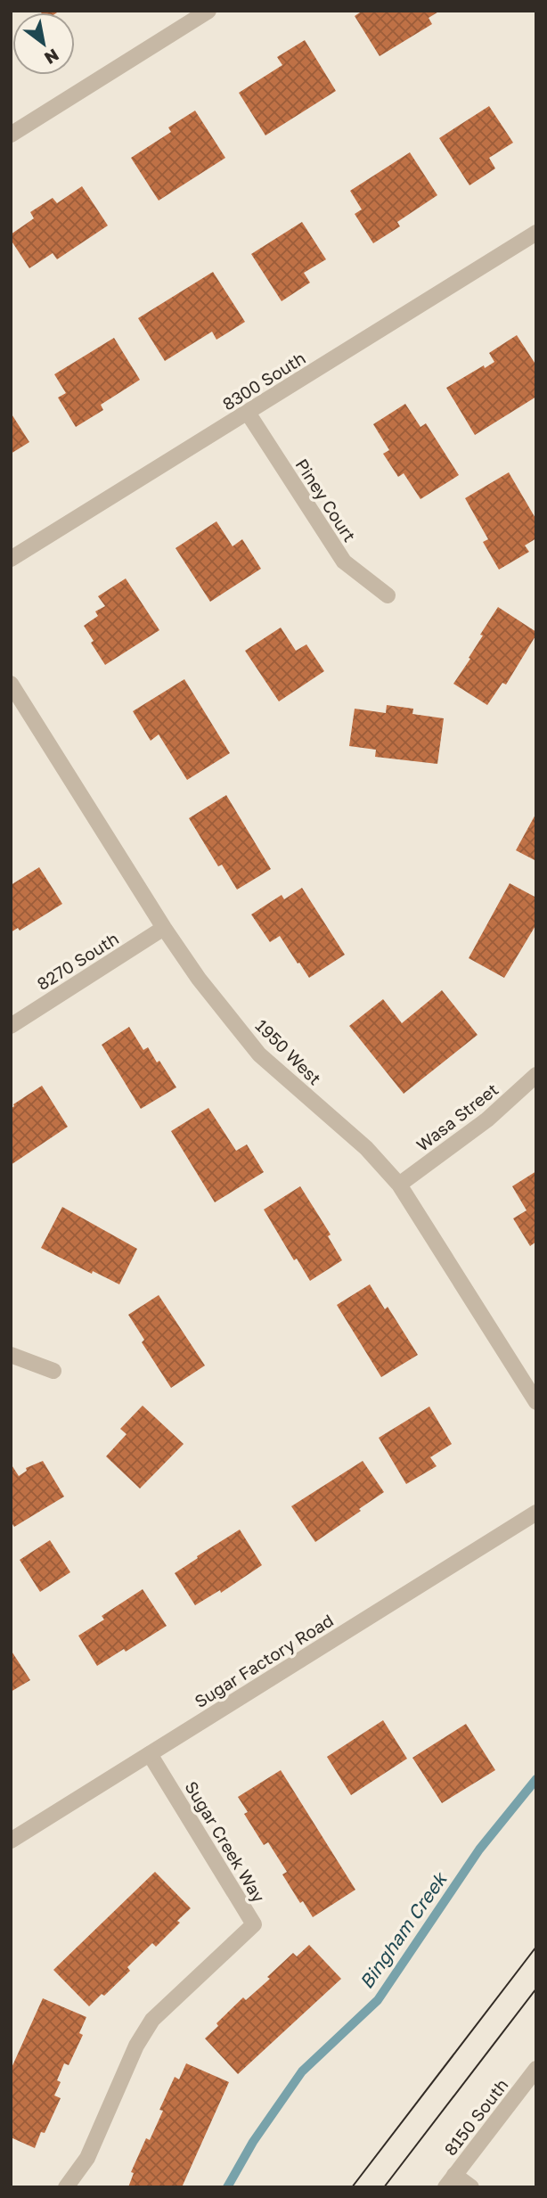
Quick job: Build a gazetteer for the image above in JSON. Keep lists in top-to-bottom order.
{
  "streets": {
    "street": [
      "8300 South",
      "Piney Court",
      "8270 South",
      "1950 West",
      "Wasa Street",
      "Sugar Factory Road",
      "Sugar Creek Way",
      "8150 South"
    ]
  },
  "crossings": [
    ["8300 South", "Piney Court"],
    ["8270 South", "1950 West"],
    ["1950 West", "Wasa Street"],
    ["Sugar Factory Road", "Sugar Creek Way"]
  ],
  "water": ["Bingham Creek"],
  "north": "bottom right"
}
